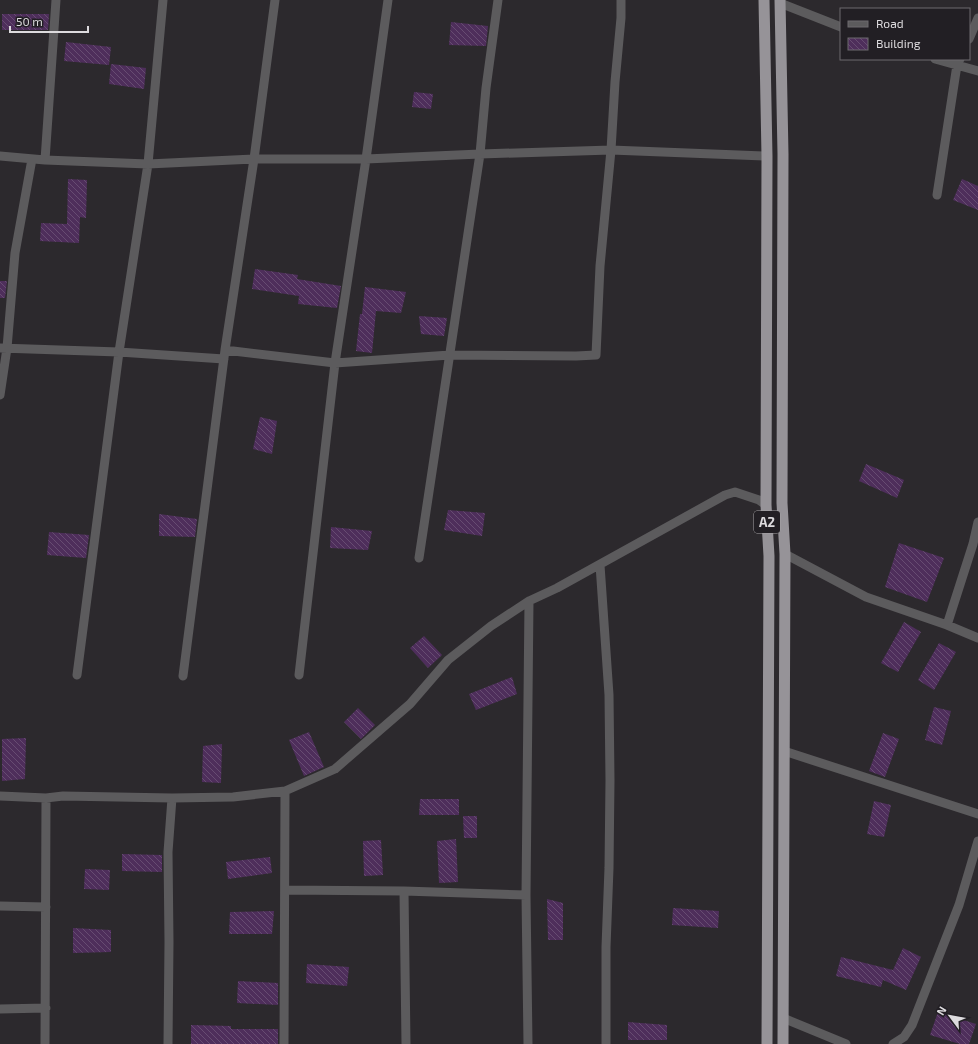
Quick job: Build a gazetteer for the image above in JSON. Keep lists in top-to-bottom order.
{
  "streets": {
    "highway": ["A2"]
  },
  "legend": ["Road", "Building"],
  "scale_bar": "50 m",
  "north": "top left"
}
